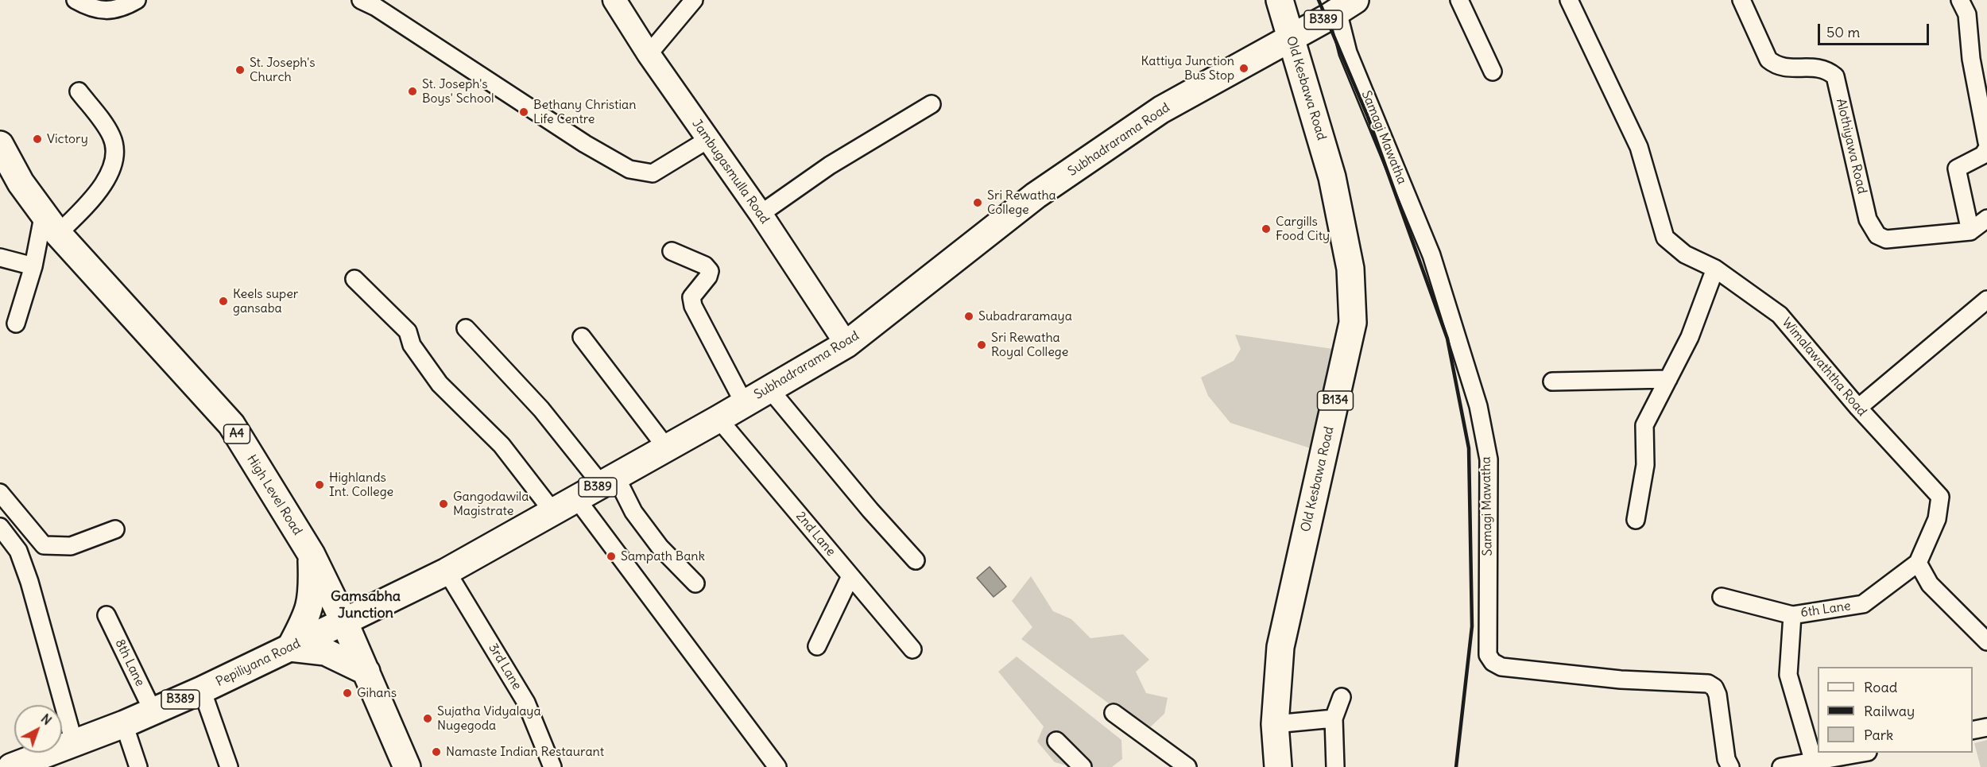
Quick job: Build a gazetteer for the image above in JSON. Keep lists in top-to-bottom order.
{
  "streets": {
    "main road": [
      "B389",
      "Old Kesbawa Road",
      "Subhadrarama Road",
      "B134",
      "A4",
      "High Level Road",
      "Pepiliyana Road"
    ],
    "street": [
      "Samagi Mawatha",
      "Alothiyawa Road",
      "Jambugasmulla Road",
      "Wimalawaththa Road",
      "2nd Lane",
      "6th Lane",
      "8th Lane",
      "3rd Lane"
    ]
  },
  "crossings": [
    ["B389", "Old Kesbawa Road"],
    ["B389", "Samagi Mawatha"],
    ["B389", "Subhadrarama Road"],
    ["Old Kesbawa Road", "Subhadrarama Road"],
    ["Subhadrarama Road", "Jambugasmulla Road"],
    ["Subhadrarama Road", "High Level Road"],
    ["Subhadrarama Road", "2nd Lane"],
    ["Subhadrarama Road", "Pepiliyana Road"],
    ["Subhadrarama Road", "3rd Lane"],
    ["Wimalawaththa Road", "6th Lane"],
    ["High Level Road", "Pepiliyana Road"],
    ["8th Lane", "Pepiliyana Road"]
  ],
  "districts": ["Gamsabha Junction"],
  "places": [
    "Kattiya Junction Bus Stop",
    "St. Joseph's Church",
    "St. Joseph's Boys' School",
    "Bethany Christian Life Centre",
    "Victory",
    "Sri Rewatha College",
    "Cargills Food City",
    "Keels super gansaba",
    "Subadraramaya",
    "Sri Rewatha Royal College",
    "Highlands Int. College",
    "Gangodawila Magistrate",
    "Sampath Bank",
    "Gihans",
    "Sujatha Vidyalaya Nugegoda",
    "Namaste Indian Restaurant"
  ],
  "legend": ["Road", "Railway", "Park"],
  "scale_bar": "50 m",
  "north": "top right"
}
